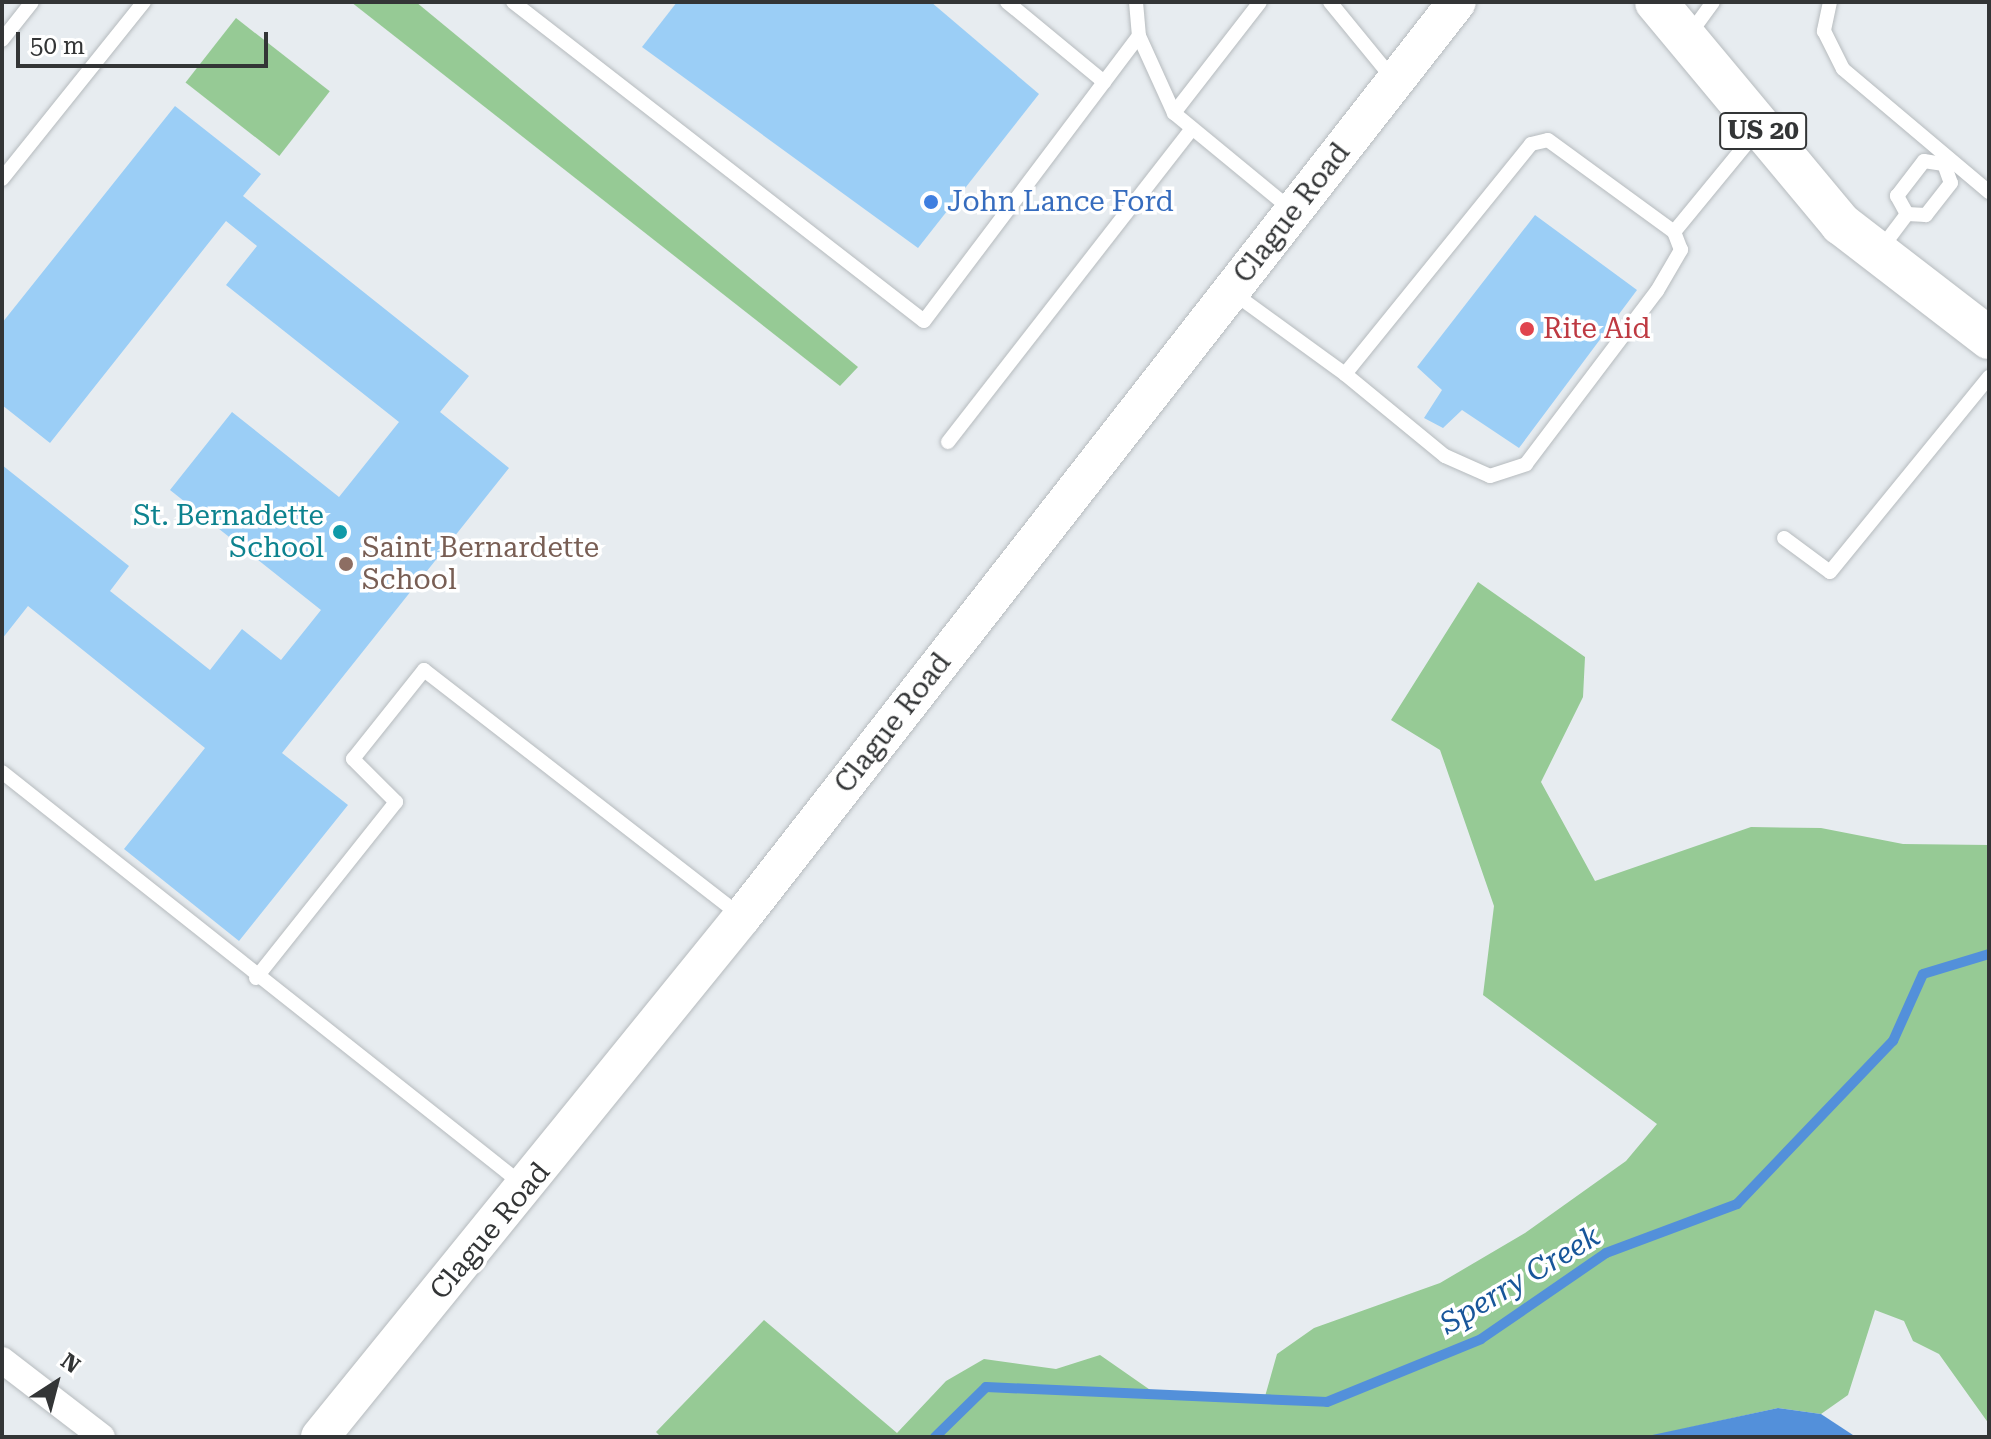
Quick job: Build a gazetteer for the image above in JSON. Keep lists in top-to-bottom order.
{
  "streets": {
    "main road": ["US 20", "Clague Road"]
  },
  "water": ["Sperry Creek"],
  "places": [
    "John Lance Ford",
    "Rite Aid",
    "St. Bernadette School",
    "Saint Bernardette School"
  ],
  "scale_bar": "50 m",
  "north": "top right"
}
